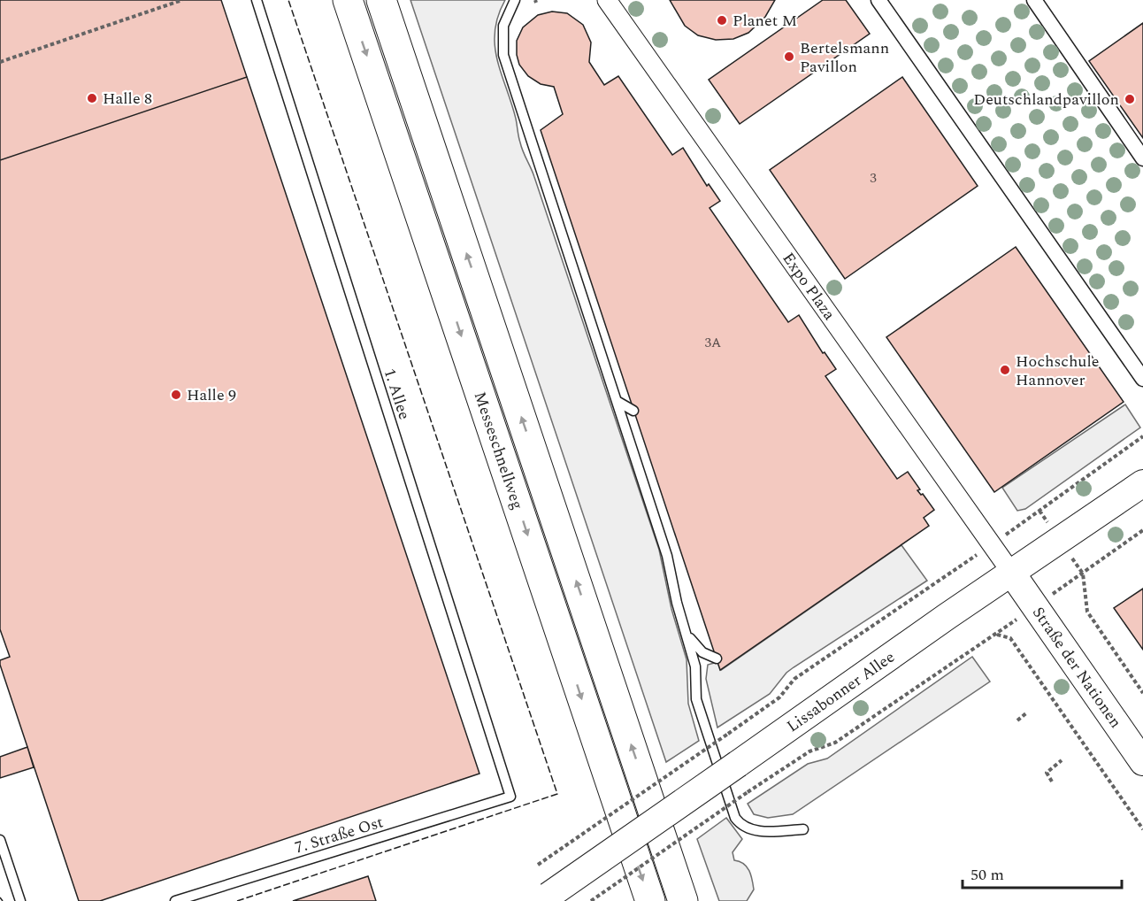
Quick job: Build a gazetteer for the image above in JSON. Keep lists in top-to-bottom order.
{
  "streets": {
    "highway": ["Messeschnellweg"],
    "main road": ["Straße der Nationen", "Lissabonner Allee"],
    "street": ["Expo Plaza"],
    "lane": ["1. Allee", "7. Straße Ost"]
  },
  "crossings": [
    ["Expo Plaza", "Straße der Nationen"],
    ["Expo Plaza", "Lissabonner Allee"],
    ["1. Allee", "7. Straße Ost"],
    ["Straße der Nationen", "Lissabonner Allee"]
  ],
  "places": [
    "Planet M",
    "Bertelsmann Pavillon",
    "Halle 8",
    "Deutschlandpavillon",
    "Hochschule Hannover",
    "Halle 9"
  ],
  "house_numbers": ["3", "3A"],
  "scale_bar": "50 m"
}
